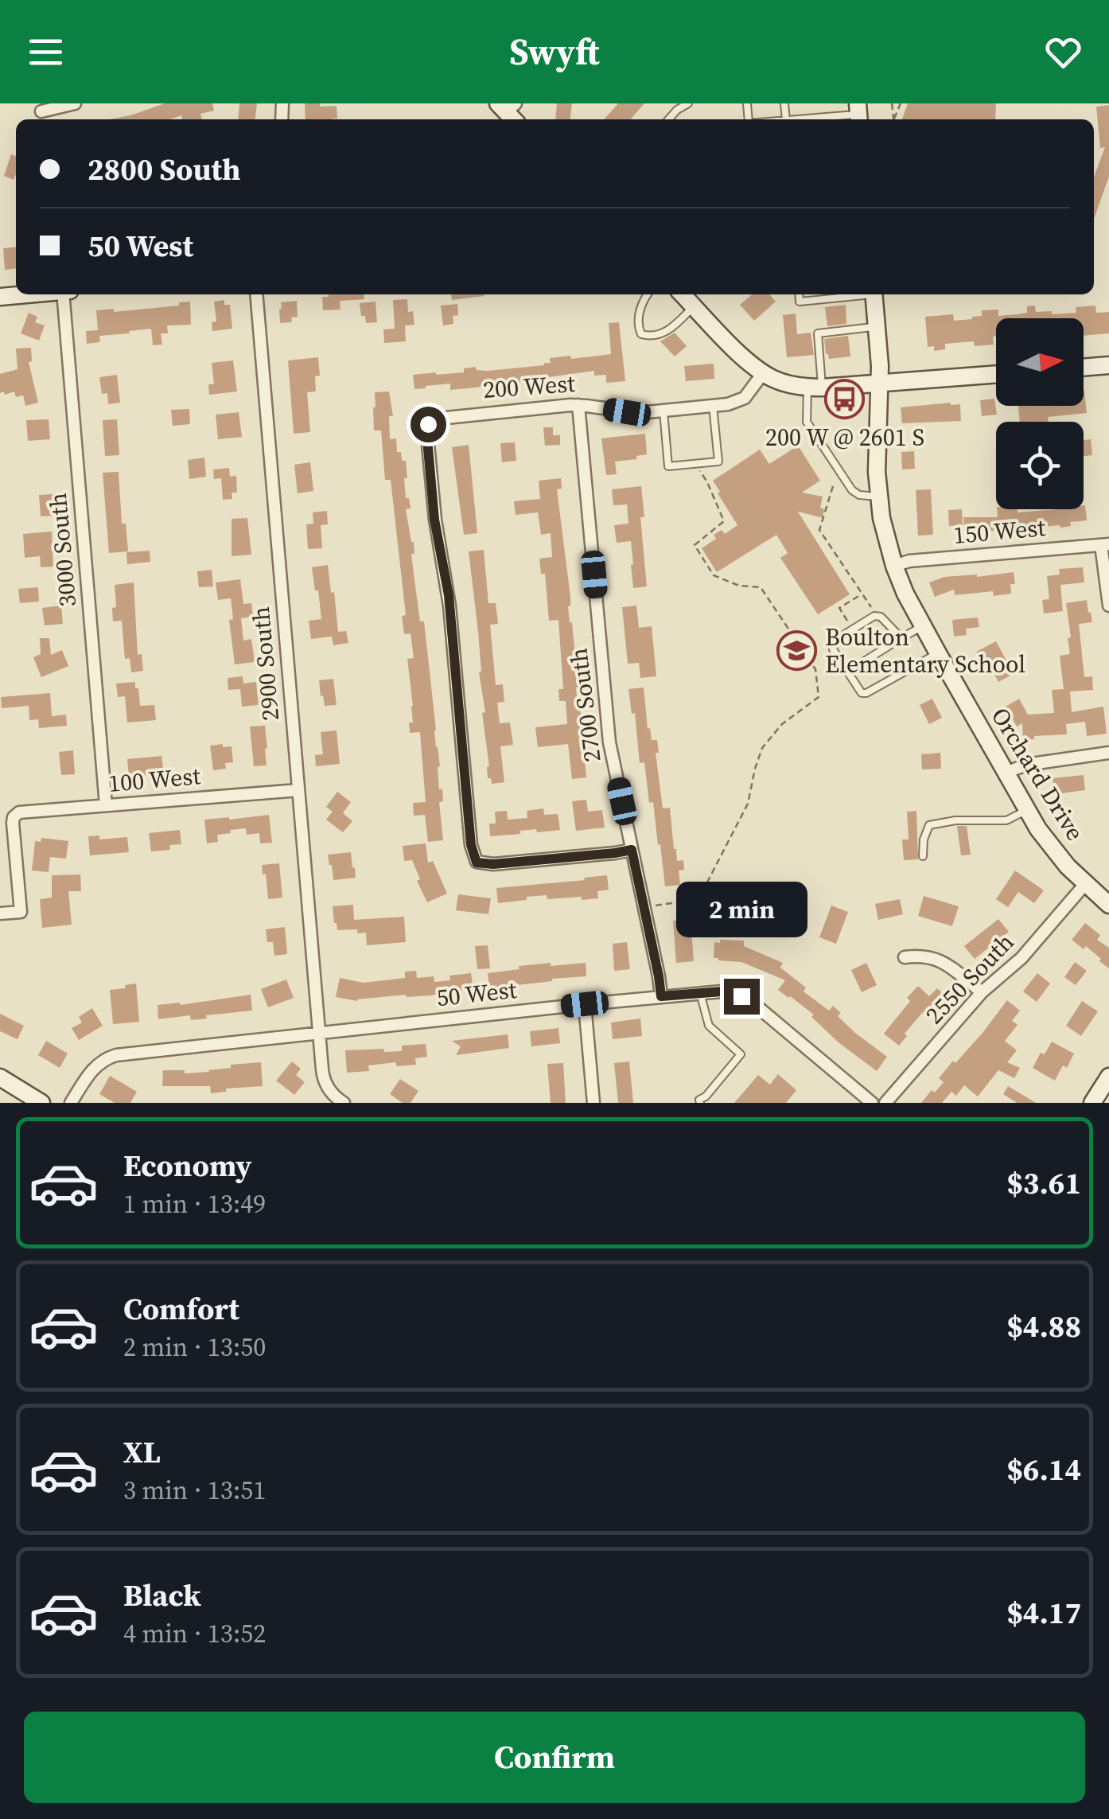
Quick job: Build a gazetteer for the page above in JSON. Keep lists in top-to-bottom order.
{
  "streets": {
    "main road": ["Orchard Drive"],
    "street": [
      "200 West",
      "150 West",
      "3000 South",
      "2900 South",
      "2700 South",
      "100 West",
      "2550 South",
      "50 West"
    ]
  },
  "crossings": [
    ["200 West", "2700 South"],
    ["150 West", "Orchard Drive"],
    ["3000 South", "100 West"],
    ["2900 South", "100 West"],
    ["2900 South", "50 West"],
    ["2700 South", "50 West"],
    ["Orchard Drive", "2550 South"]
  ],
  "places": {
    "bus stop": ["200 W @ 2601 S"],
    "school or university": ["Boulton Elementary School"]
  },
  "north": "right",
  "page": {
    "header": "Swyft",
    "banner": ["2800 South", "50 West"],
    "bubble": "2 min",
    "list": [
      {
        "name": "Economy",
        "note": "1 min · 13:49",
        "value": "$3.61"
      },
      {
        "name": "Comfort",
        "note": "2 min · 13:50",
        "value": "$4.88"
      },
      {
        "name": "XL",
        "note": "3 min · 13:51",
        "value": "$6.14"
      },
      {
        "name": "Black",
        "note": "4 min · 13:52",
        "value": "$4.17"
      }
    ],
    "buttons": "Confirm"
  }
}
